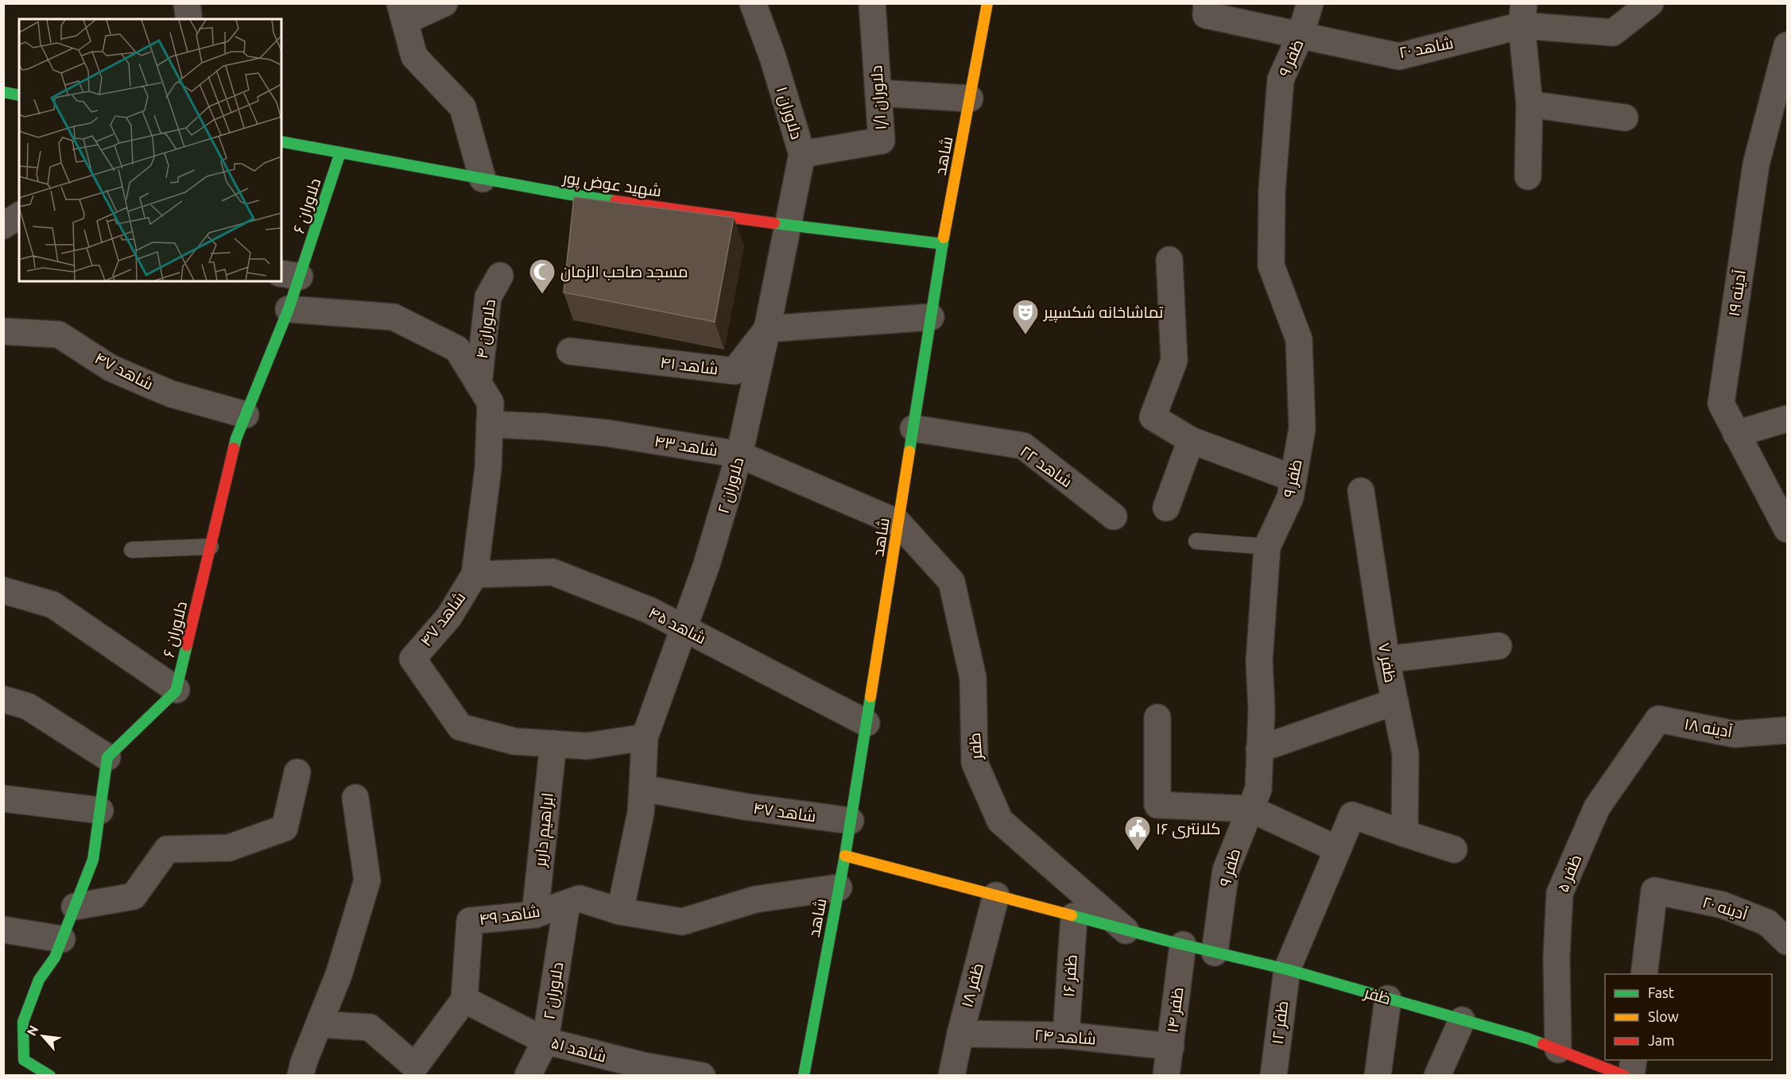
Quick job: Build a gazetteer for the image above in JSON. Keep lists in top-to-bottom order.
{
  "streets": {
    "street": [
      "شاهد ۲۰",
      "ظفر ۹",
      "دلاوران ۱/۱",
      "دلاوران ۱",
      "شاهد",
      "شهید عوض پور",
      "دلاوران ۶",
      "آدینه ۱۹",
      "دلاوران ۴",
      "شاهد ۴۱",
      "شاهد ۴۷",
      "شاهد ۴۳",
      "شاهد ۲۲",
      "دلاوران ۲",
      "شاهد ۴۵",
      "ظفر ۷",
      "آدینه ۱۸",
      "ظفر",
      "ابراهیم داربر",
      "ظفر ۵",
      "آدینه ۲۰",
      "شاهد ۴۹",
      "ظفر ۱۶",
      "ظفر ۱۸",
      "ظفر ۱۴",
      "ظفر ۱۲",
      "شاهد ۲۴",
      "شاهد ۵۱"
    ]
  },
  "crossings": [
    ["شاهد ۲۰", "ظفر ۹"],
    ["ظفر ۹", "ظفر"],
    ["دلاوران ۱/۱", "دلاوران ۱"],
    ["دلاوران ۱", "شهید عوض پور"],
    ["دلاوران ۱", "دلاوران ۲"],
    ["شاهد", "شهید عوض پور"],
    ["شاهد", "شاهد ۴۷"],
    ["شاهد", "شاهد ۴۳"],
    ["شاهد", "شاهد ۲۲"],
    ["شاهد", "شاهد ۴۵"],
    ["شاهد", "ظفر"],
    ["شاهد", "شاهد ۴۹"],
    ["شهید عوض پور", "دلاوران ۶"],
    ["شهید عوض پور", "دلاوران ۲"],
    ["دلاوران ۶", "شاهد ۴۷"],
    ["دلاوران ۴", "شاهد ۴۷"],
    ["شاهد ۴۱", "دلاوران ۲"],
    ["شاهد ۴۷", "شاهد ۴۳"],
    ["شاهد ۴۷", "دلاوران ۲"],
    ["شاهد ۴۷", "شاهد ۴۵"],
    ["شاهد ۴۷", "ابراهیم داربر"],
    ["شاهد ۴۳", "دلاوران ۲"],
    ["شاهد ۴۳", "ظفر"],
    ["دلاوران ۲", "شاهد ۴۵"],
    ["دلاوران ۲", "شاهد ۴۹"],
    ["دلاوران ۲", "شاهد ۵۱"],
    ["آدینه ۱۸", "ظفر ۵"],
    ["ظفر", "ظفر ۵"],
    ["ظفر", "ظفر ۱۶"],
    ["ظفر", "ظفر ۱۸"],
    ["ظفر", "ظفر ۱۴"],
    ["ظفر", "ظفر ۱۲"],
    ["ابراهیم داربر", "شاهد ۴۹"],
    ["شاهد ۴۹", "شاهد ۵۱"],
    ["ظفر ۱۶", "شاهد ۲۴"],
    ["ظفر ۱۸", "شاهد ۲۴"],
    ["ظفر ۱۴", "شاهد ۲۴"]
  ],
  "places": {
    "mosque": ["مسجد صاحب الزمان"],
    "theatre": ["تماشاخانه شکسپیر"],
    "public building": ["کلانتری ۱۶"]
  },
  "legend": ["Fast", "Slow", "Jam"],
  "north": "top left"
}
